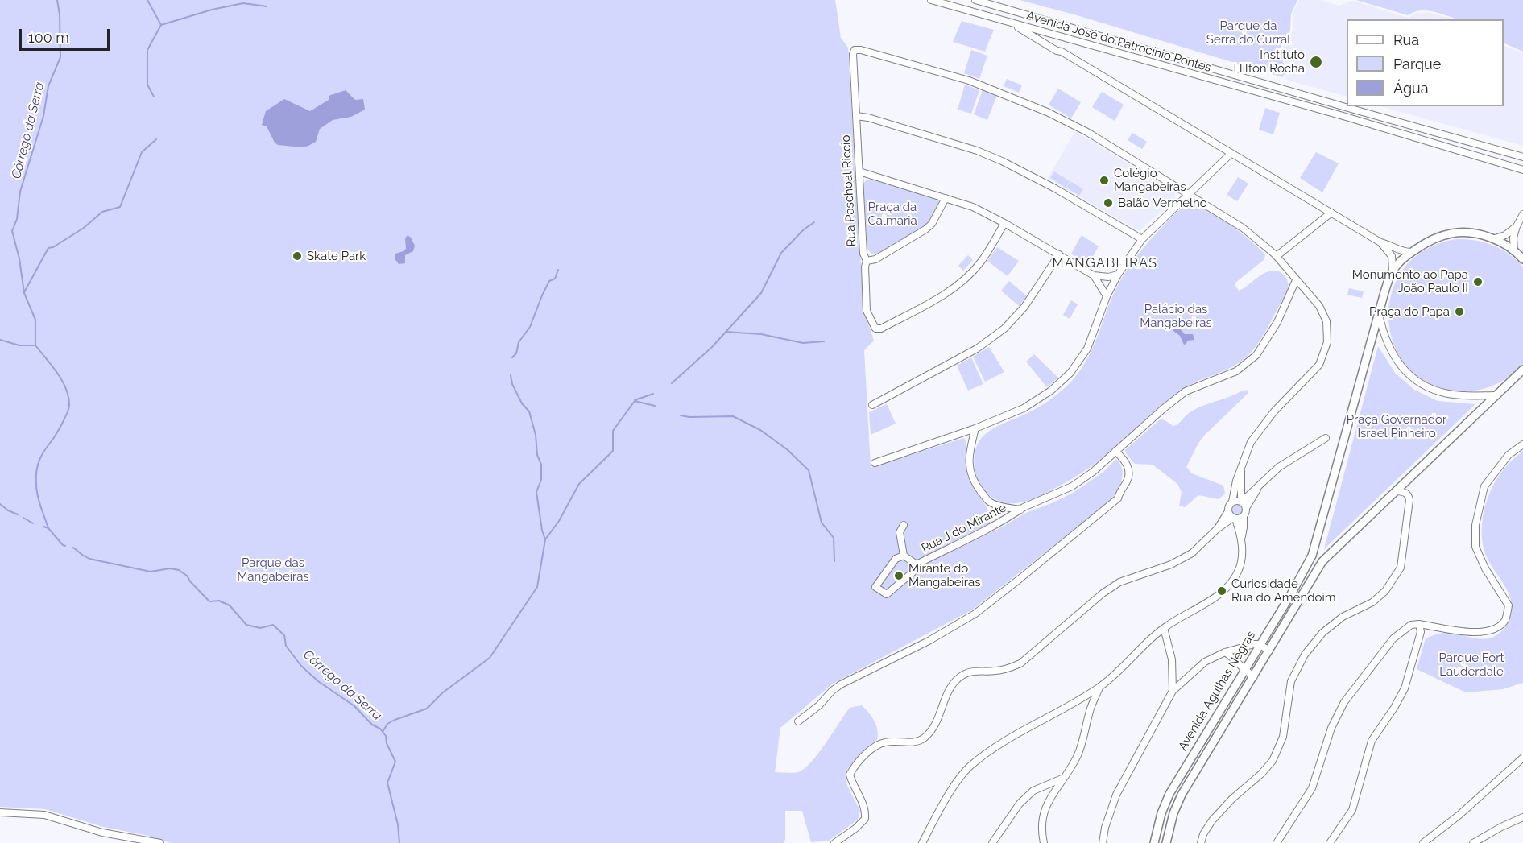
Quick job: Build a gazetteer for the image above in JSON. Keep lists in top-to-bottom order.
{
  "streets": {
    "street": [
      "Avenida José do Patrocínio Pontes",
      "Rua Paschoal Riccio",
      "Rua J do Mirante",
      "Avenida Agulhas Negras"
    ]
  },
  "districts": ["MANGABEIRAS"],
  "water": ["Córrego da Serra"],
  "parks": [
    "Parque da Serra do Curral",
    "Praça da Calmaria",
    "Palácio das Mangabeiras",
    "Praça Governador Israel Pinheiro",
    "Parque das Mangabeiras",
    "Parque Fort Lauderdale"
  ],
  "places": [
    "Instituto Hilton Rocha",
    "Colégio Mangabeiras",
    "Balão Vermelho",
    "Skate Park",
    "Monumento ao Papa João Paulo II",
    "Praça do Papa",
    "Mirante do Mangabeiras",
    "Curiosidade Rua do Amendoim"
  ],
  "legend": ["Rua", "Parque", "Água"],
  "scale_bar": "100 m"
}
